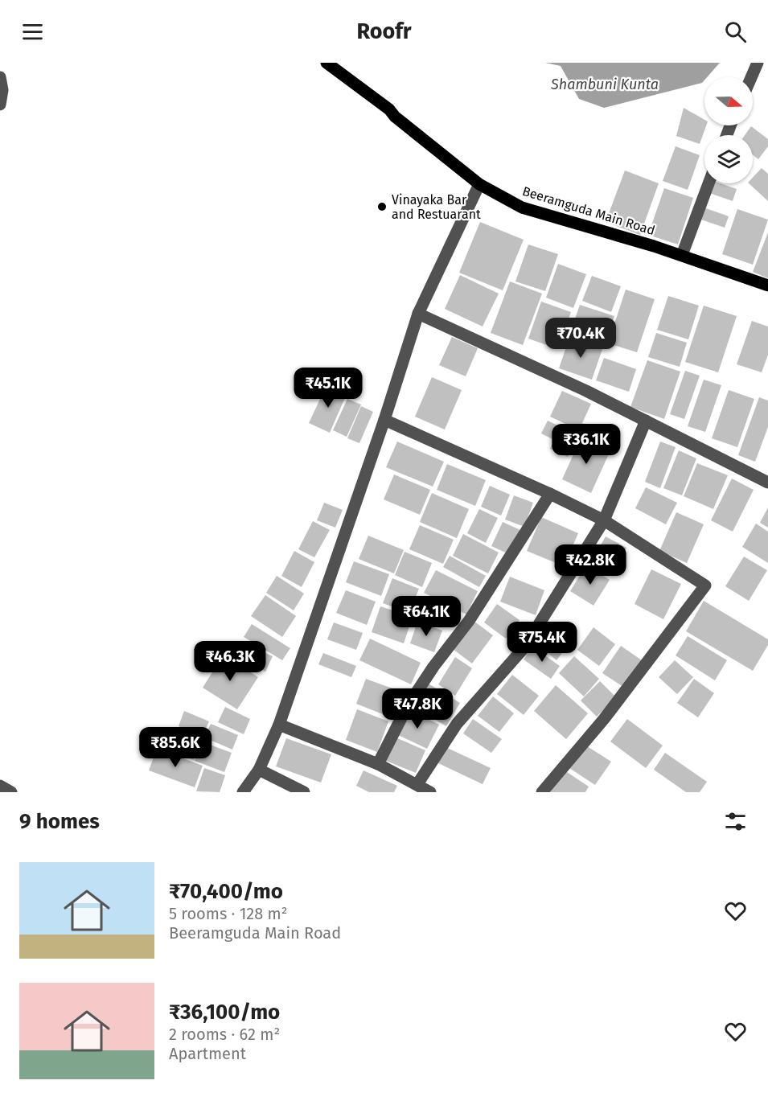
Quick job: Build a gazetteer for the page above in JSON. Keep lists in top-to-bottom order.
{
  "streets": {
    "main road": ["Beeramguda Main Road"]
  },
  "water": ["Shambuni Kunta"],
  "places": ["Vinayaka Bar and Restuarant"],
  "north": "right",
  "page": {
    "header": "Roofr",
    "price": [
      "₹70.4K",
      "₹45.1K",
      "₹36.1K",
      "₹42.8K",
      "₹64.1K",
      "₹75.4K",
      "₹46.3K",
      "₹47.8K",
      "₹85.6K"
    ],
    "heading": "9 homes",
    "list": [
      {
        "name": "₹70,400/mo",
        "note": "5 rooms · 128 m² · Beeramguda Main Road"
      },
      {
        "name": "₹36,100/mo",
        "note": "2 rooms · 62 m² · Apartment"
      }
    ]
  }
}
